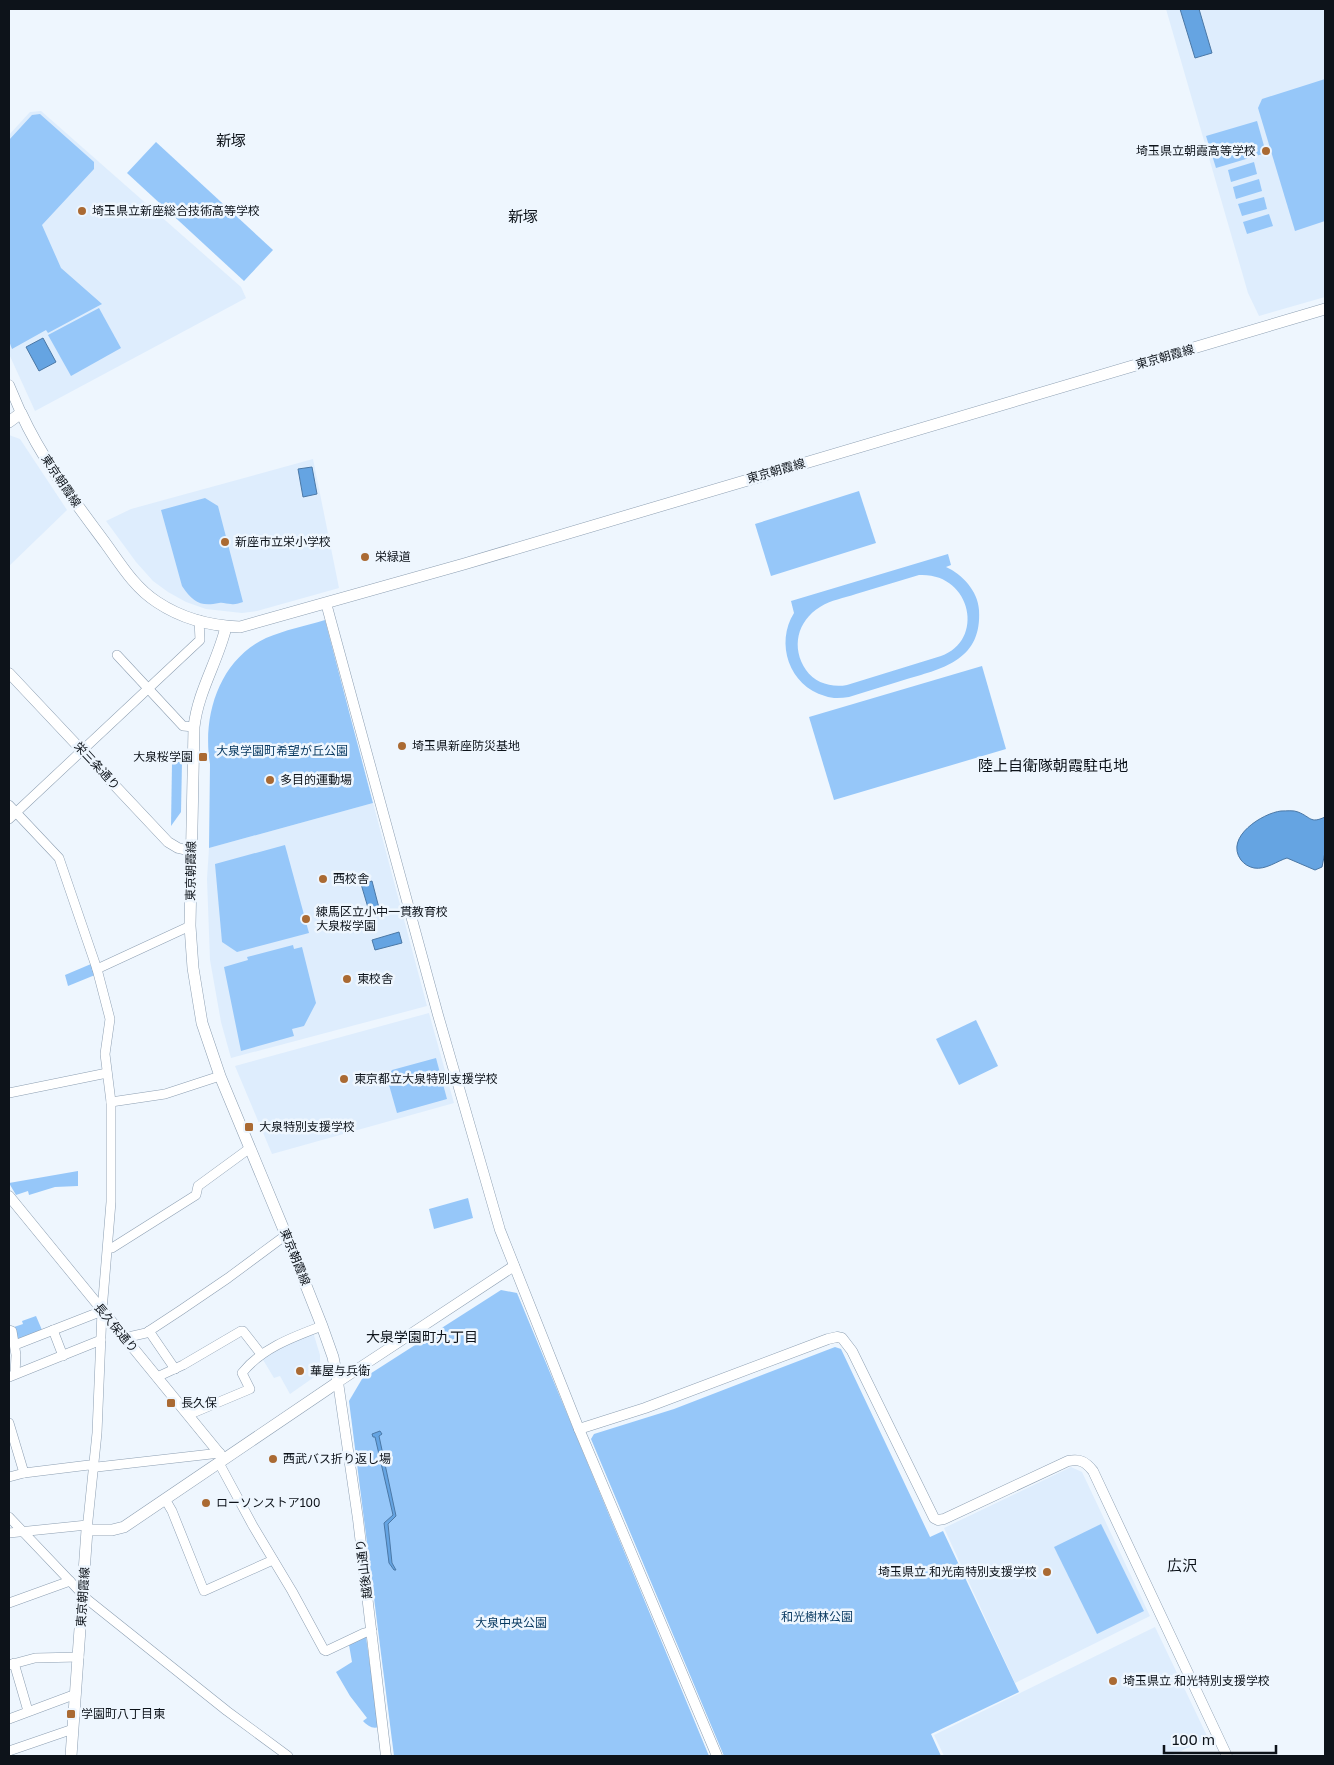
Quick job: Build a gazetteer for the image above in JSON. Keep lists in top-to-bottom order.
{
  "streets": {
    "main road": ["東京朝霞線"],
    "street": ["栄三条通り", "長久保通り", "越後山通り"]
  },
  "crossings": [
    ["東京朝霞線", "栄三条通り"],
    ["東京朝霞線", "越後山通り"]
  ],
  "districts": [
    "新塚",
    "新塚",
    "陸上自衛隊朝霞駐屯地",
    "大泉学園町九丁目",
    "広沢"
  ],
  "parks": ["大泉学園町希望が丘公園", "和光樹林公園", "大泉中央公園"],
  "places": {
    "other": [
      "埼玉県立朝霞高等学校",
      "埼玉県立新座総合技術高等学校",
      "新座市立栄小学校",
      "栄緑道",
      "埼玉県新座防災基地",
      "多目的運動場",
      "西校舎",
      "練馬区立小中一貫教育校 大泉桜学園",
      "東校舎",
      "東京都立大泉特別支援学校",
      "華屋与兵衛",
      "西武バス折り返し場",
      "ローソンストア100",
      "埼玉県立 和光南特別支援学校",
      "埼玉県立 和光特別支援学校"
    ],
    "transit": [
      "大泉桜学園",
      "大泉特別支援学校",
      "長久保",
      "学園町八丁目東"
    ]
  },
  "scale_bar": "100 m"
}
